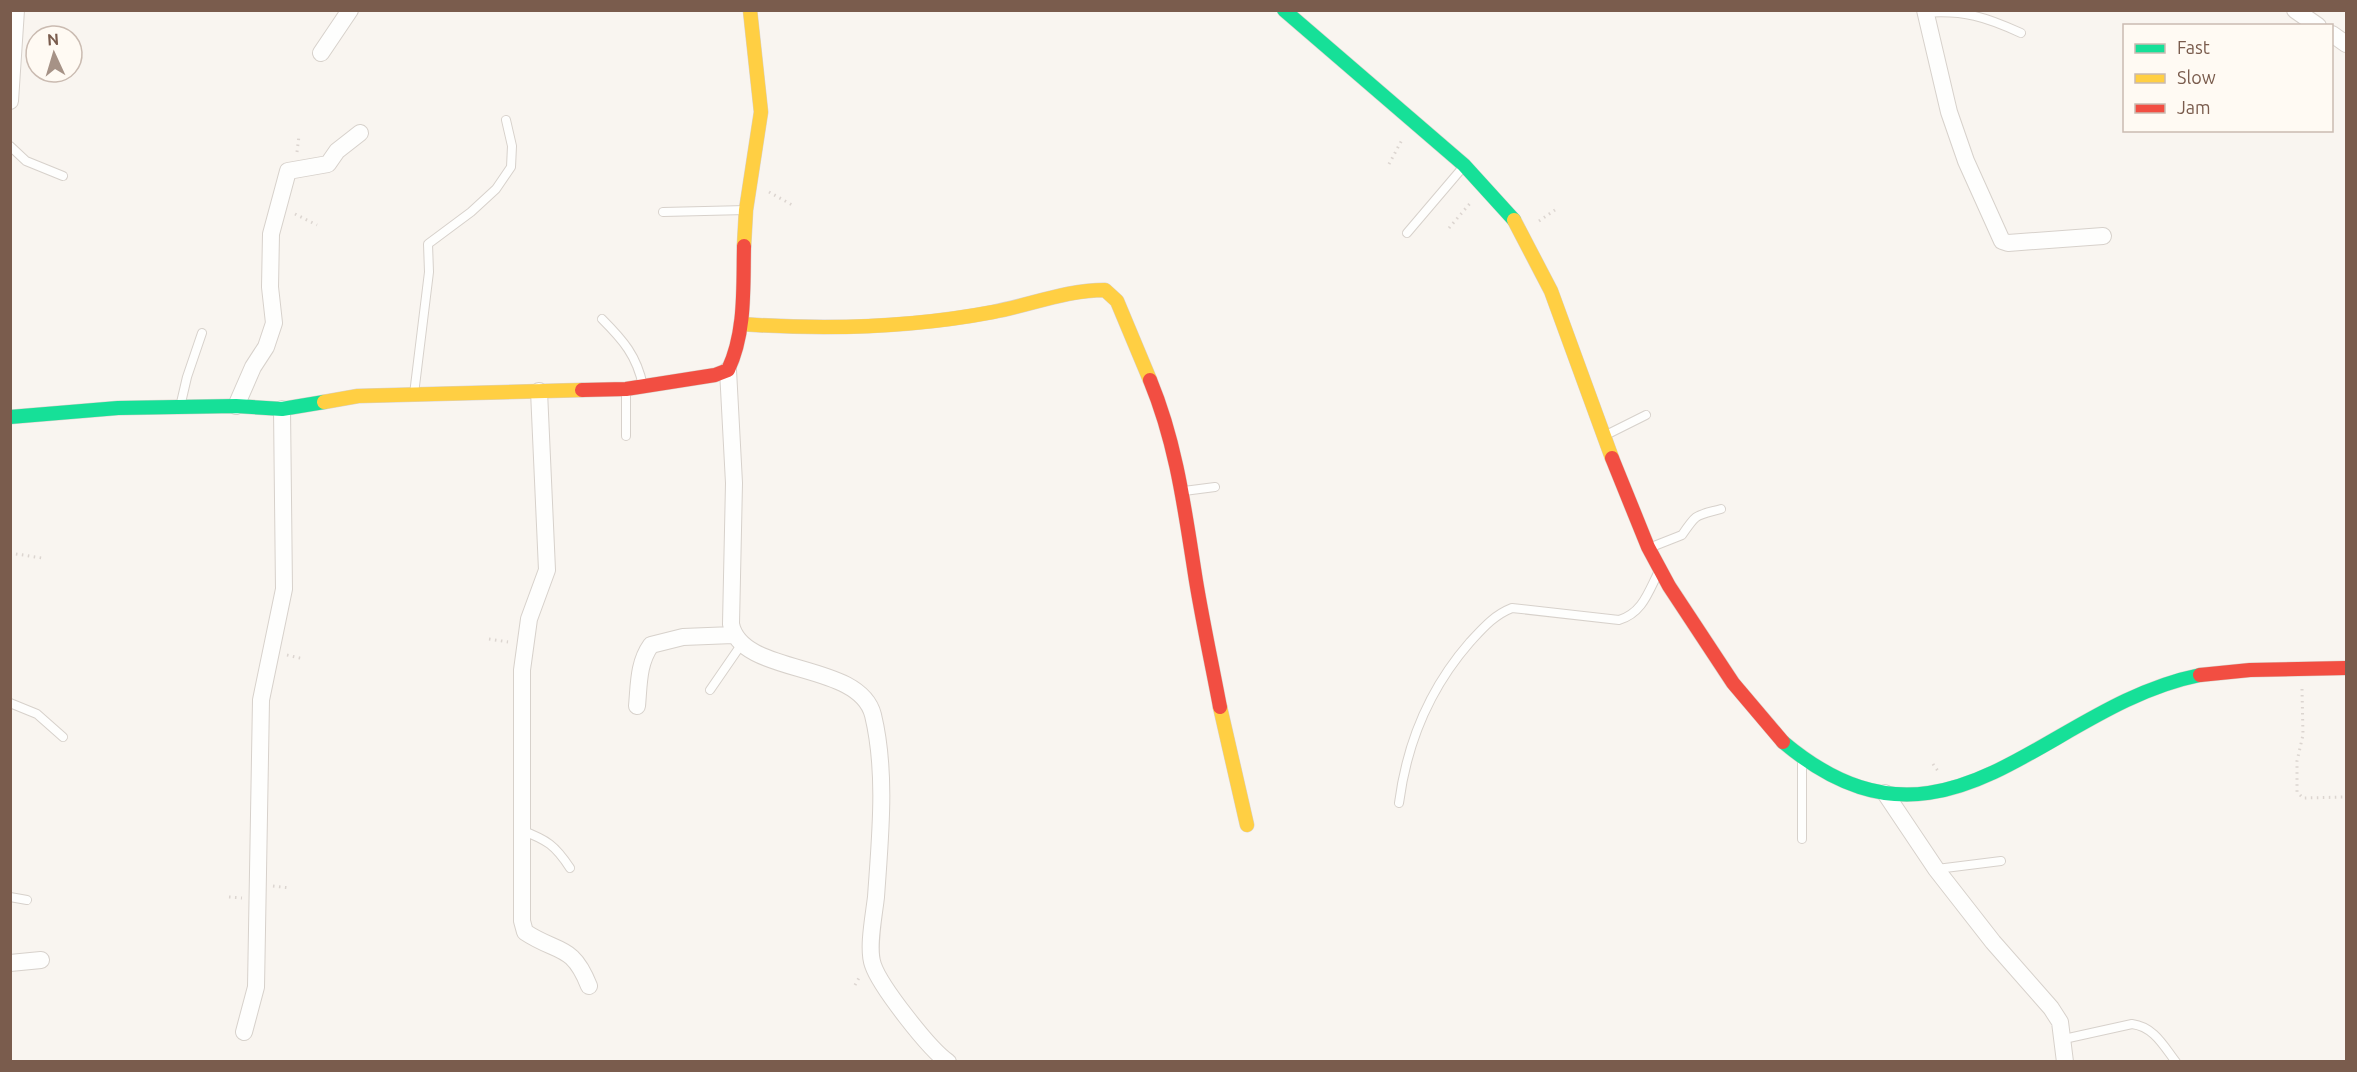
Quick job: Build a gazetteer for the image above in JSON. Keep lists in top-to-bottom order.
{
  "legend": ["Fast", "Slow", "Jam"],
  "north": "top"
}
